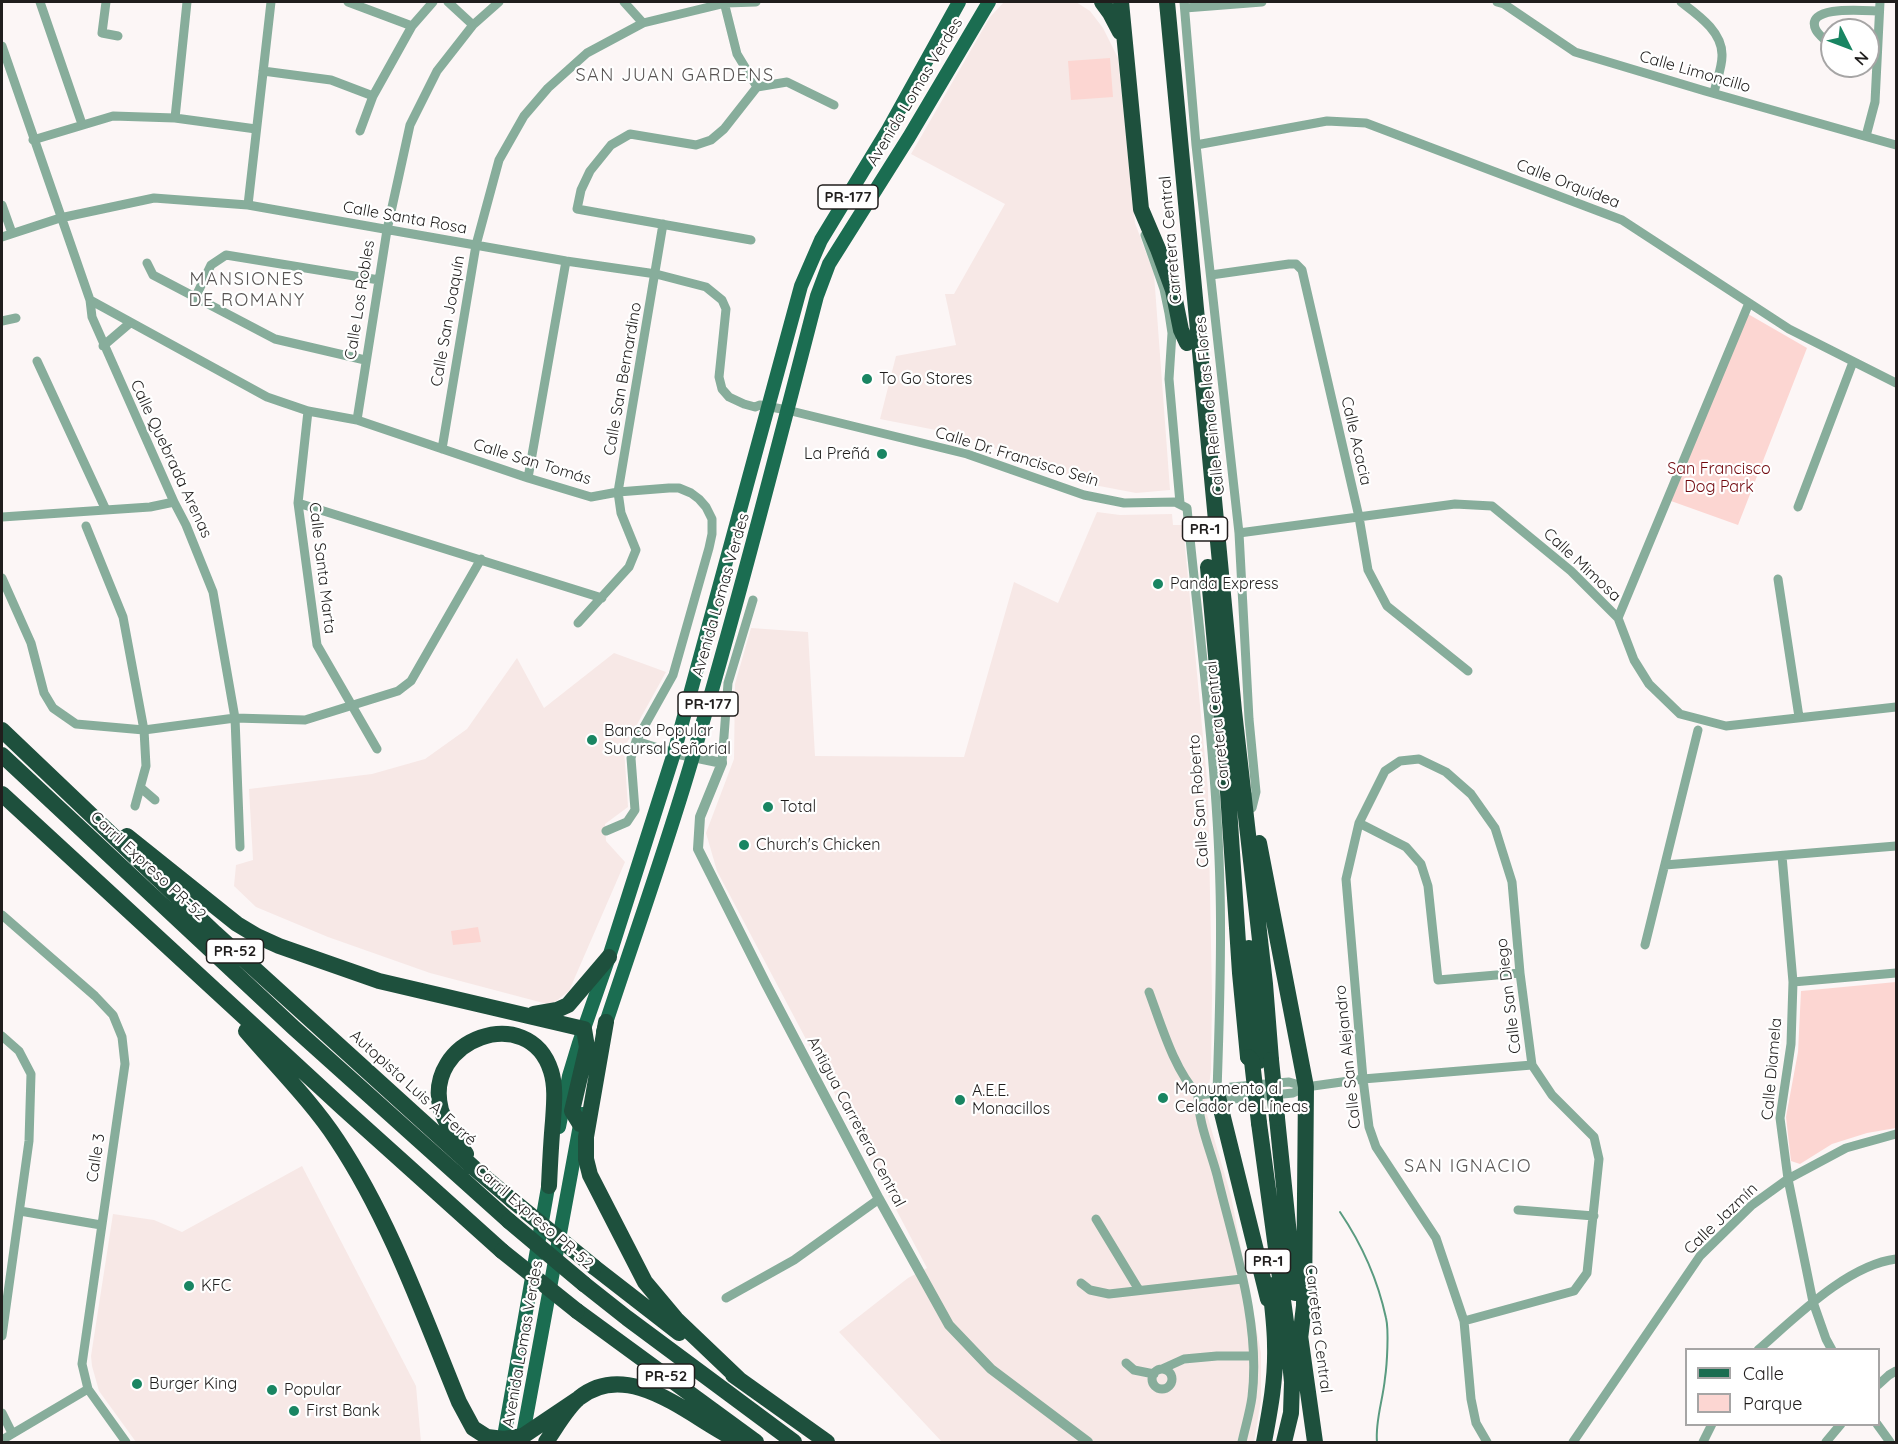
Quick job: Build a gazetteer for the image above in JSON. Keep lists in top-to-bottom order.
{
  "streets": {
    "highway": [
      "Carretera Central",
      "PR-1",
      "Carril Expreso PR-52",
      "PR-52",
      "Autopista Luis A. Ferré"
    ],
    "main road": ["Avenida Lomas Verdes", "PR-177"],
    "street": [
      "Calle Limoncillo",
      "Calle Orquídea",
      "Calle Santa Rosa",
      "Calle Los Robles",
      "Calle San Joaquín",
      "Calle San Bernardino",
      "Calle Reina de las Flores",
      "Calle Acacia",
      "Calle Dr. Francisco Seín",
      "Calle Quebrada Arenas",
      "Calle San Tomás",
      "Calle Mimosa",
      "Calle Santa Marta",
      "Calle San Roberto",
      "Calle San Diego",
      "Calle San Alejandro",
      "Calle Diamela",
      "Antigua Carretera Central",
      "Calle 3",
      "Calle Jazmín"
    ]
  },
  "crossings": [
    ["Avenida Lomas Verdes", "Calle Santa Rosa"],
    ["Avenida Lomas Verdes", "Calle Dr. Francisco Seín"],
    ["Calle Orquídea", "Calle Reina de las Flores"],
    ["Calle Santa Rosa", "Calle Los Robles"],
    ["Calle Santa Rosa", "Calle San Joaquín"],
    ["Calle Santa Rosa", "Calle San Bernardino"],
    ["Calle Santa Rosa", "Calle Dr. Francisco Seín"],
    ["Calle Santa Rosa", "Calle Quebrada Arenas"],
    ["Calle Los Robles", "Calle San Tomás"],
    ["Calle San Joaquín", "Calle San Tomás"],
    ["Calle San Bernardino", "Calle San Tomás"],
    ["Calle Reina de las Flores", "Calle Acacia"],
    ["Calle Reina de las Flores", "Calle Mimosa"],
    ["Calle Acacia", "Calle Mimosa"],
    ["Calle Dr. Francisco Seín", "Calle San Roberto"],
    ["Calle Quebrada Arenas", "Calle San Tomás"],
    ["Calle San Tomás", "Calle Santa Marta"],
    ["Calle San Diego", "Calle San Alejandro"],
    ["Calle Diamela", "Calle Jazmín"]
  ],
  "districts": ["SAN JUAN GARDENS", "MANSIONES DE ROMANY", "SAN IGNACIO"],
  "parks": ["San Francisco Dog Park"],
  "places": [
    "To Go Stores",
    "La Preñá",
    "Panda Express",
    "Banco Popular Sucursal Señorial",
    "Total",
    "Church's Chicken",
    "Monumento al Celador de Líneas",
    "A.E.E. Monacillos",
    "KFC",
    "Burger King",
    "Popular",
    "First Bank"
  ],
  "legend": ["Calle", "Parque"],
  "north": "bottom right"
}
